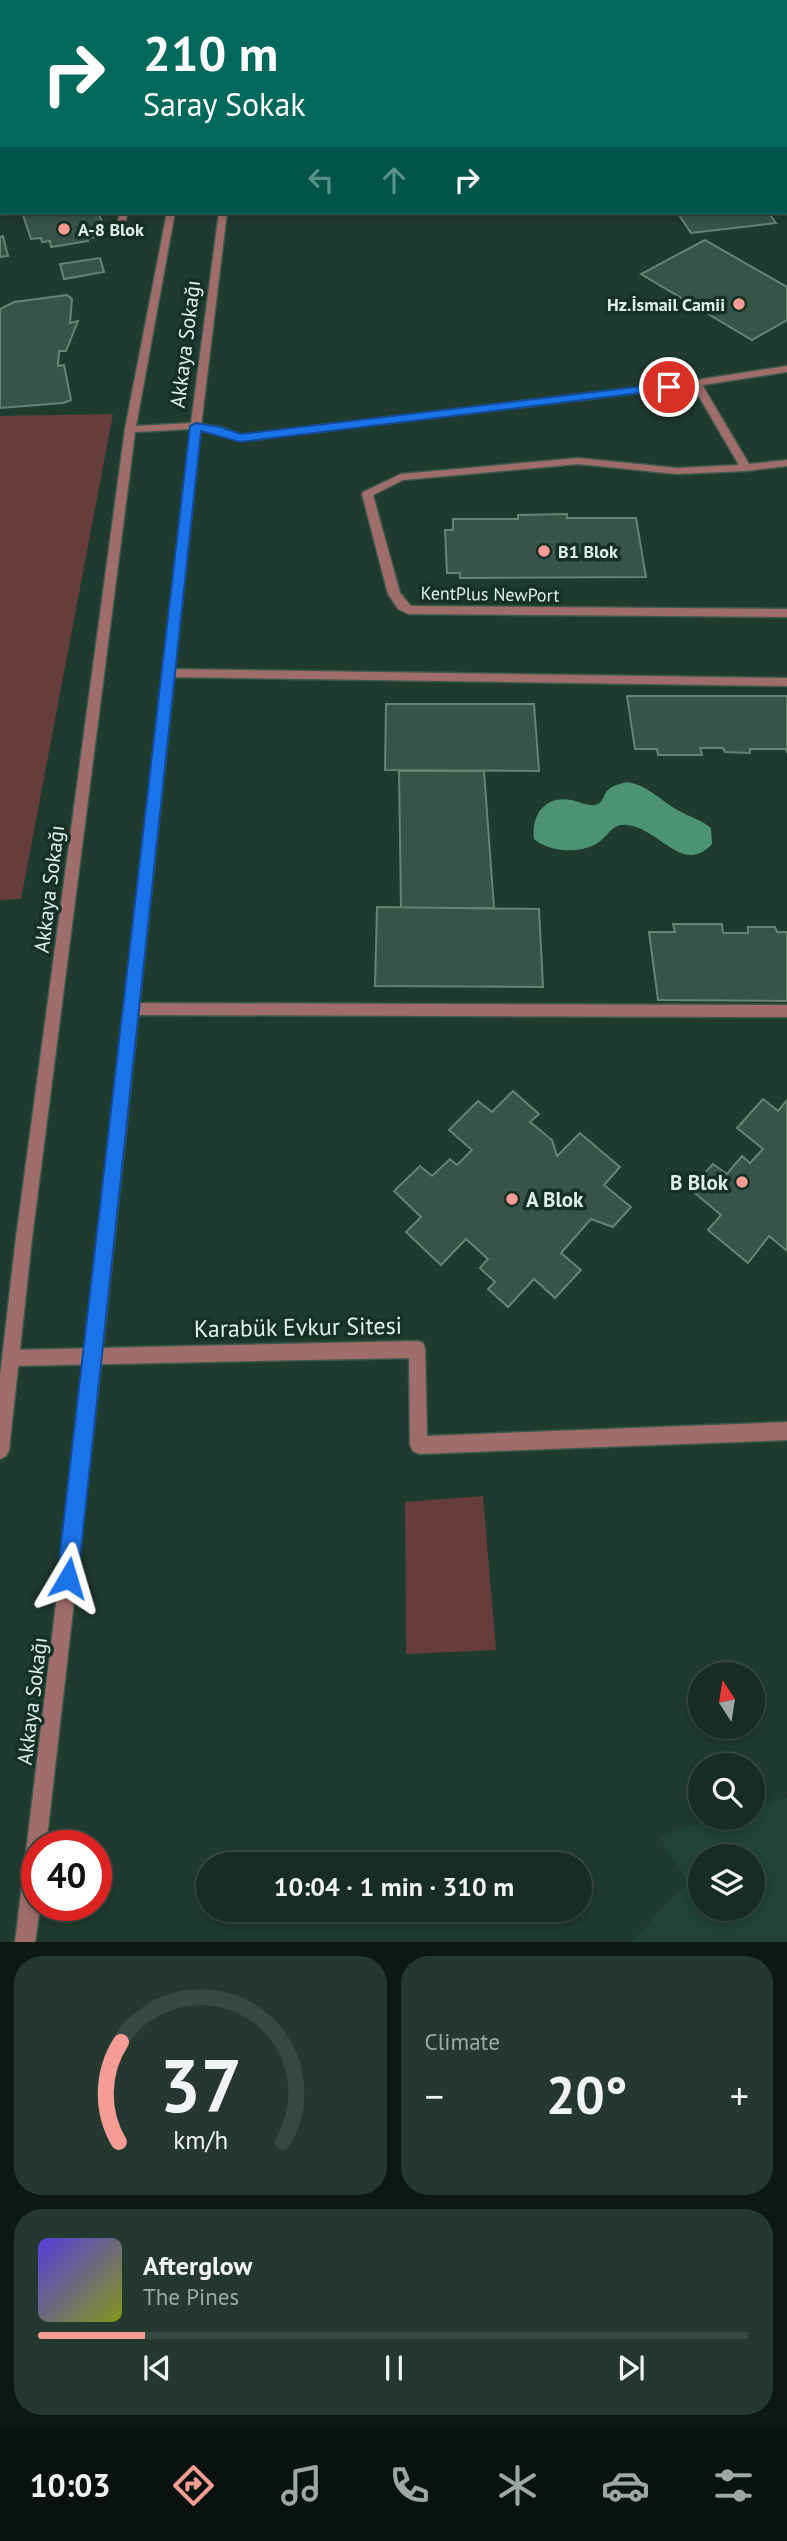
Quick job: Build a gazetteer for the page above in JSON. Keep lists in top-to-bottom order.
{
  "streets": {
    "street": ["Akkaya Sokağı", "KentPlus NewPort", "Karabük Evkur Sitesi"]
  },
  "crossings": [
    ["Akkaya Sokağı", "Karabük Evkur Sitesi"]
  ],
  "places": [
    "A-8 Blok",
    "Hz.İsmail Camii",
    "B1 Blok",
    "B Blok",
    "A Blok"
  ],
  "north": "top",
  "page": {
    "turn": ["210 m", "Saray Sokak"],
    "limit": "40",
    "trip": "10:04 · 1 min · 310 m",
    "tile": "Climate",
    "heat": ["−", "20°", "+"],
    "song": ["Afterglow", "The Pines"],
    "tabs": "10:03",
    "gauge": ["37", "km/h"]
  }
}
